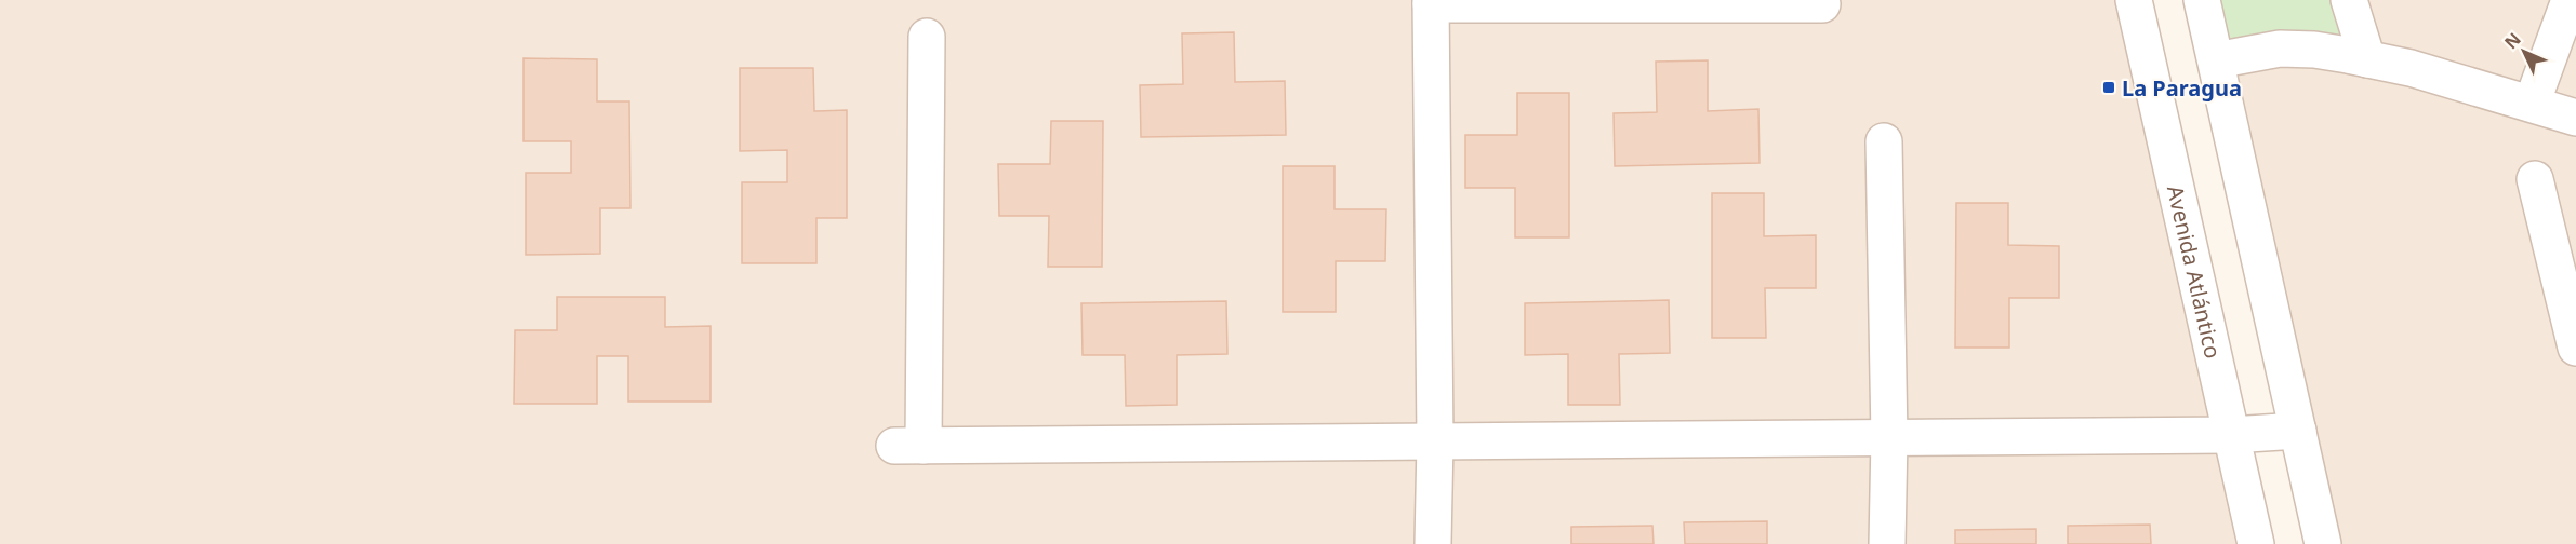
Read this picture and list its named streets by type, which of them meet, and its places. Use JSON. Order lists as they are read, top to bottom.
{
  "streets": {
    "street": ["Avenida Atlántico"]
  },
  "places": {
    "transit": ["La Paragua"]
  },
  "north": "top left"
}
